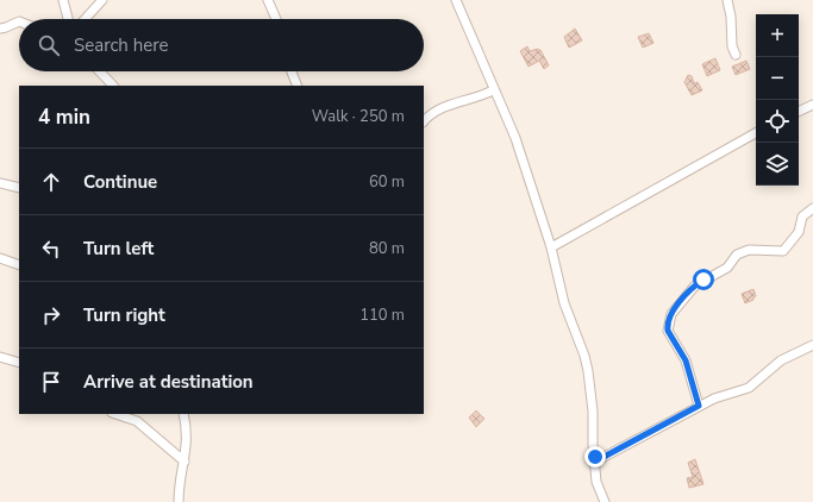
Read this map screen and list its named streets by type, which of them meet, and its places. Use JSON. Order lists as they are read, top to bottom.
{
  "page": {
    "map_buttons": ["+", "−"],
    "search": "Search here",
    "heading": ["4 min", "Walk · 250 m"],
    "list": [
      ["Continue", "60 m"],
      ["Turn left", "80 m"],
      ["Turn right", "110 m"],
      "Arrive at destination"
    ]
  }
}
